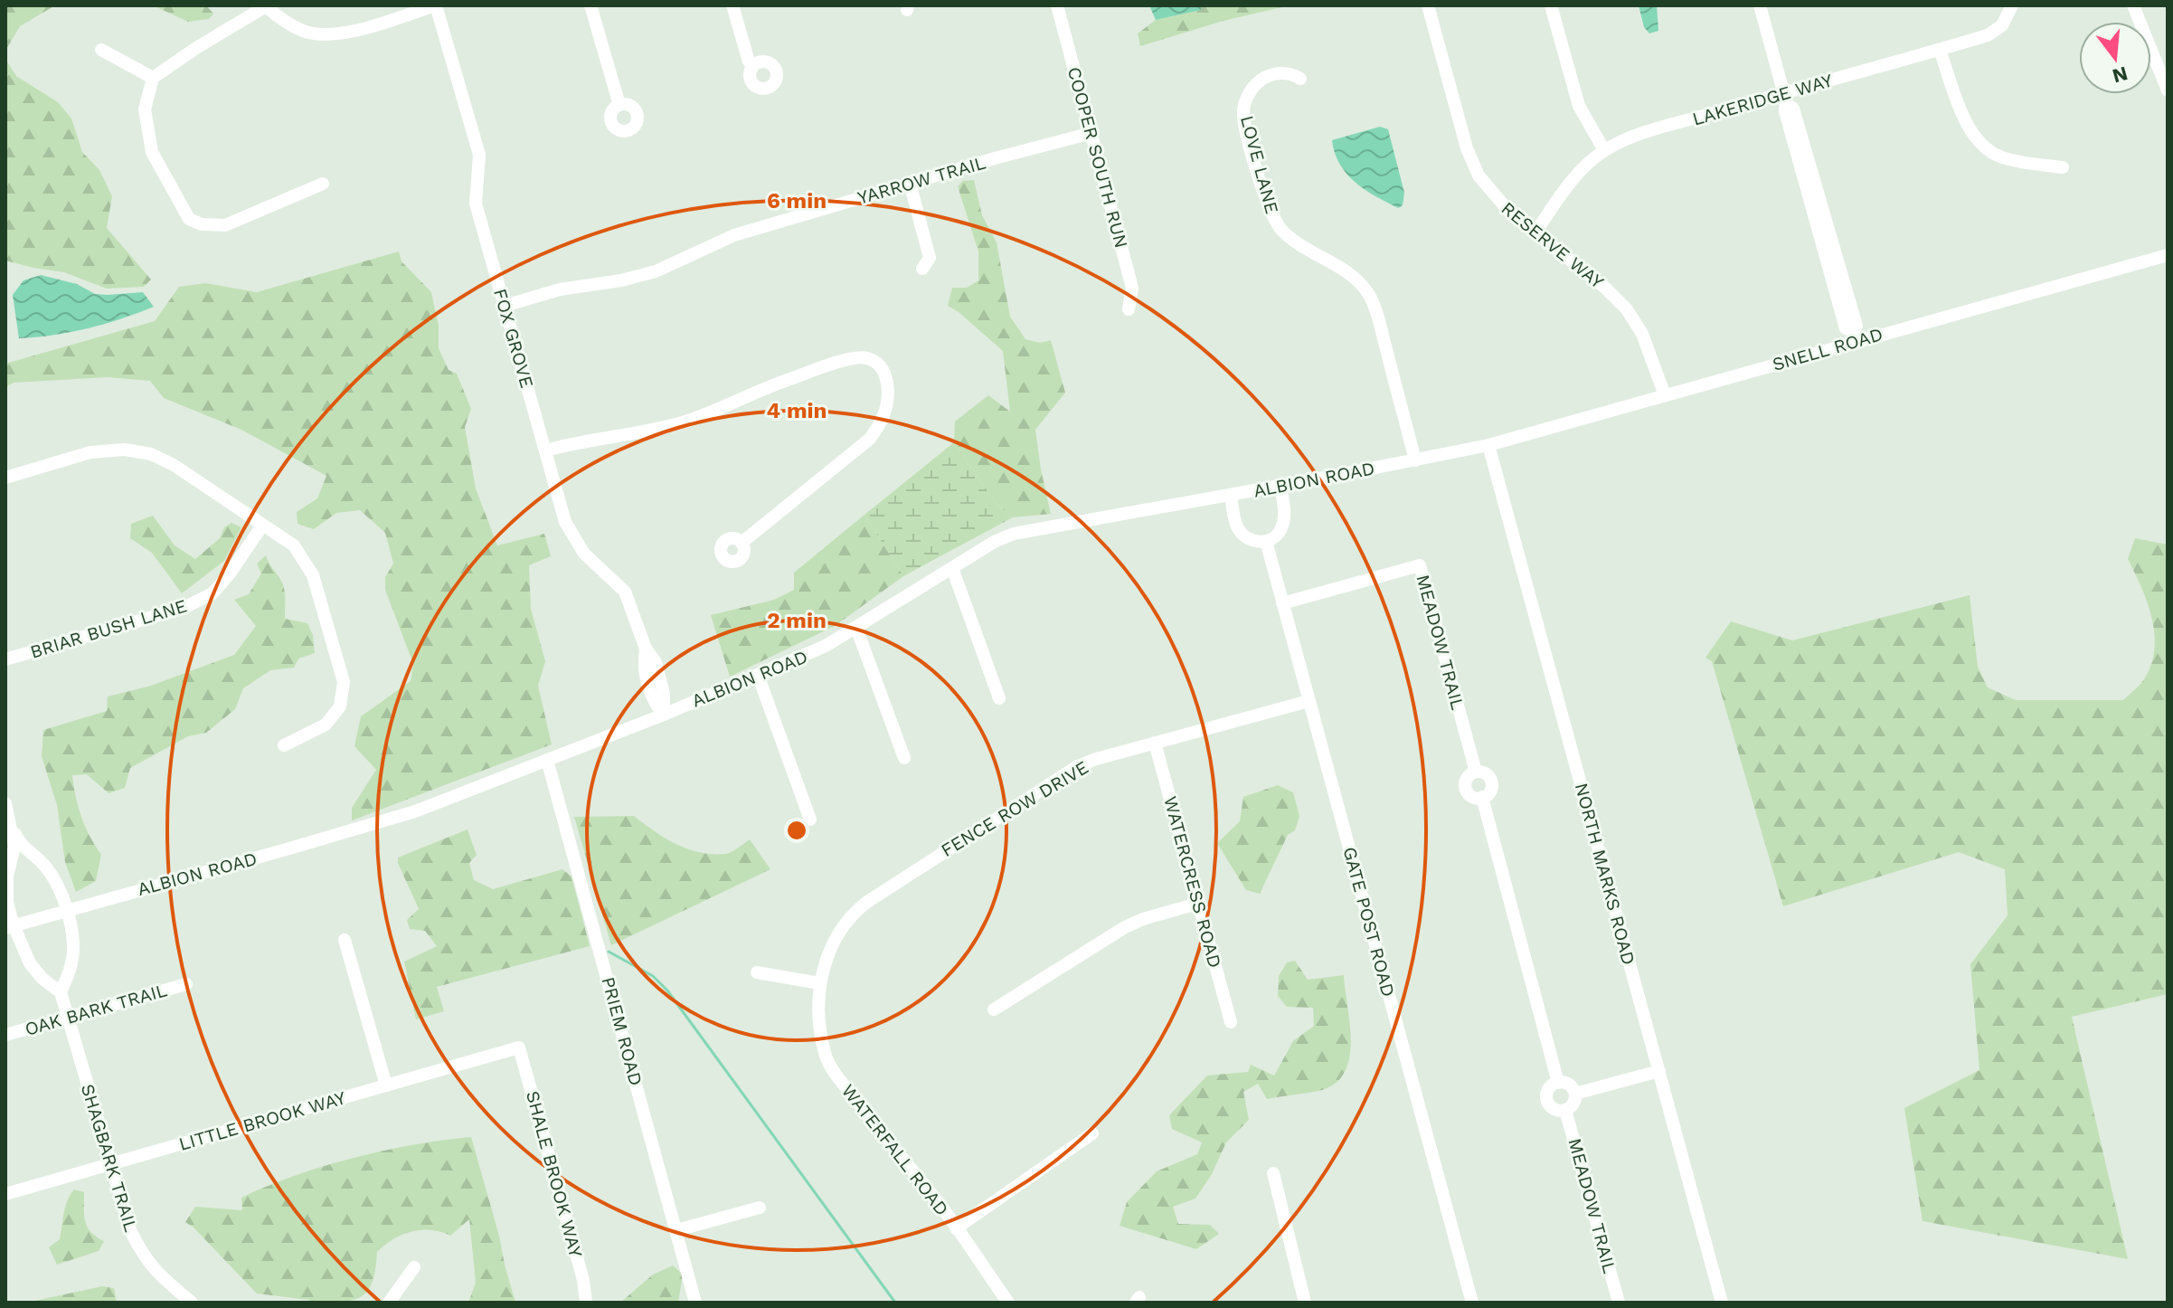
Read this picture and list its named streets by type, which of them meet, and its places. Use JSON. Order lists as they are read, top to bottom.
{
  "streets": {
    "street": [
      "LAKERIDGE WAY",
      "COOPER SOUTH RUN",
      "LOVE LANE",
      "YARROW TRAIL",
      "RESERVE WAY",
      "FOX GROVE",
      "SNELL ROAD",
      "ALBION ROAD",
      "BRIAR BUSH LANE",
      "MEADOW TRAIL",
      "FENCE ROW DRIVE",
      "NORTH MARKS ROAD",
      "WATERCRESS ROAD",
      "GATE POST ROAD",
      "OAK BARK TRAIL",
      "PRIEM ROAD",
      "LITTLE BROOK WAY",
      "WATERFALL ROAD",
      "SHAGBARK TRAIL",
      "SHALE BROOK WAY"
    ]
  },
  "crossings": [
    ["LAKERIDGE WAY", "RESERVE WAY"],
    ["COOPER SOUTH RUN", "YARROW TRAIL"],
    ["LOVE LANE", "ALBION ROAD"],
    ["YARROW TRAIL", "FOX GROVE"],
    ["RESERVE WAY", "SNELL ROAD"],
    ["FOX GROVE", "ALBION ROAD"],
    ["SNELL ROAD", "ALBION ROAD"],
    ["SNELL ROAD", "NORTH MARKS ROAD"],
    ["ALBION ROAD", "NORTH MARKS ROAD"],
    ["ALBION ROAD", "GATE POST ROAD"],
    ["ALBION ROAD", "PRIEM ROAD"],
    ["MEADOW TRAIL", "GATE POST ROAD"],
    ["FENCE ROW DRIVE", "WATERCRESS ROAD"],
    ["FENCE ROW DRIVE", "GATE POST ROAD"],
    ["FENCE ROW DRIVE", "WATERFALL ROAD"],
    ["OAK BARK TRAIL", "SHAGBARK TRAIL"],
    ["LITTLE BROOK WAY", "SHAGBARK TRAIL"],
    ["LITTLE BROOK WAY", "SHALE BROOK WAY"]
  ],
  "north": "bottom",
  "rings": ["6 min", "4 min", "2 min"]
}
